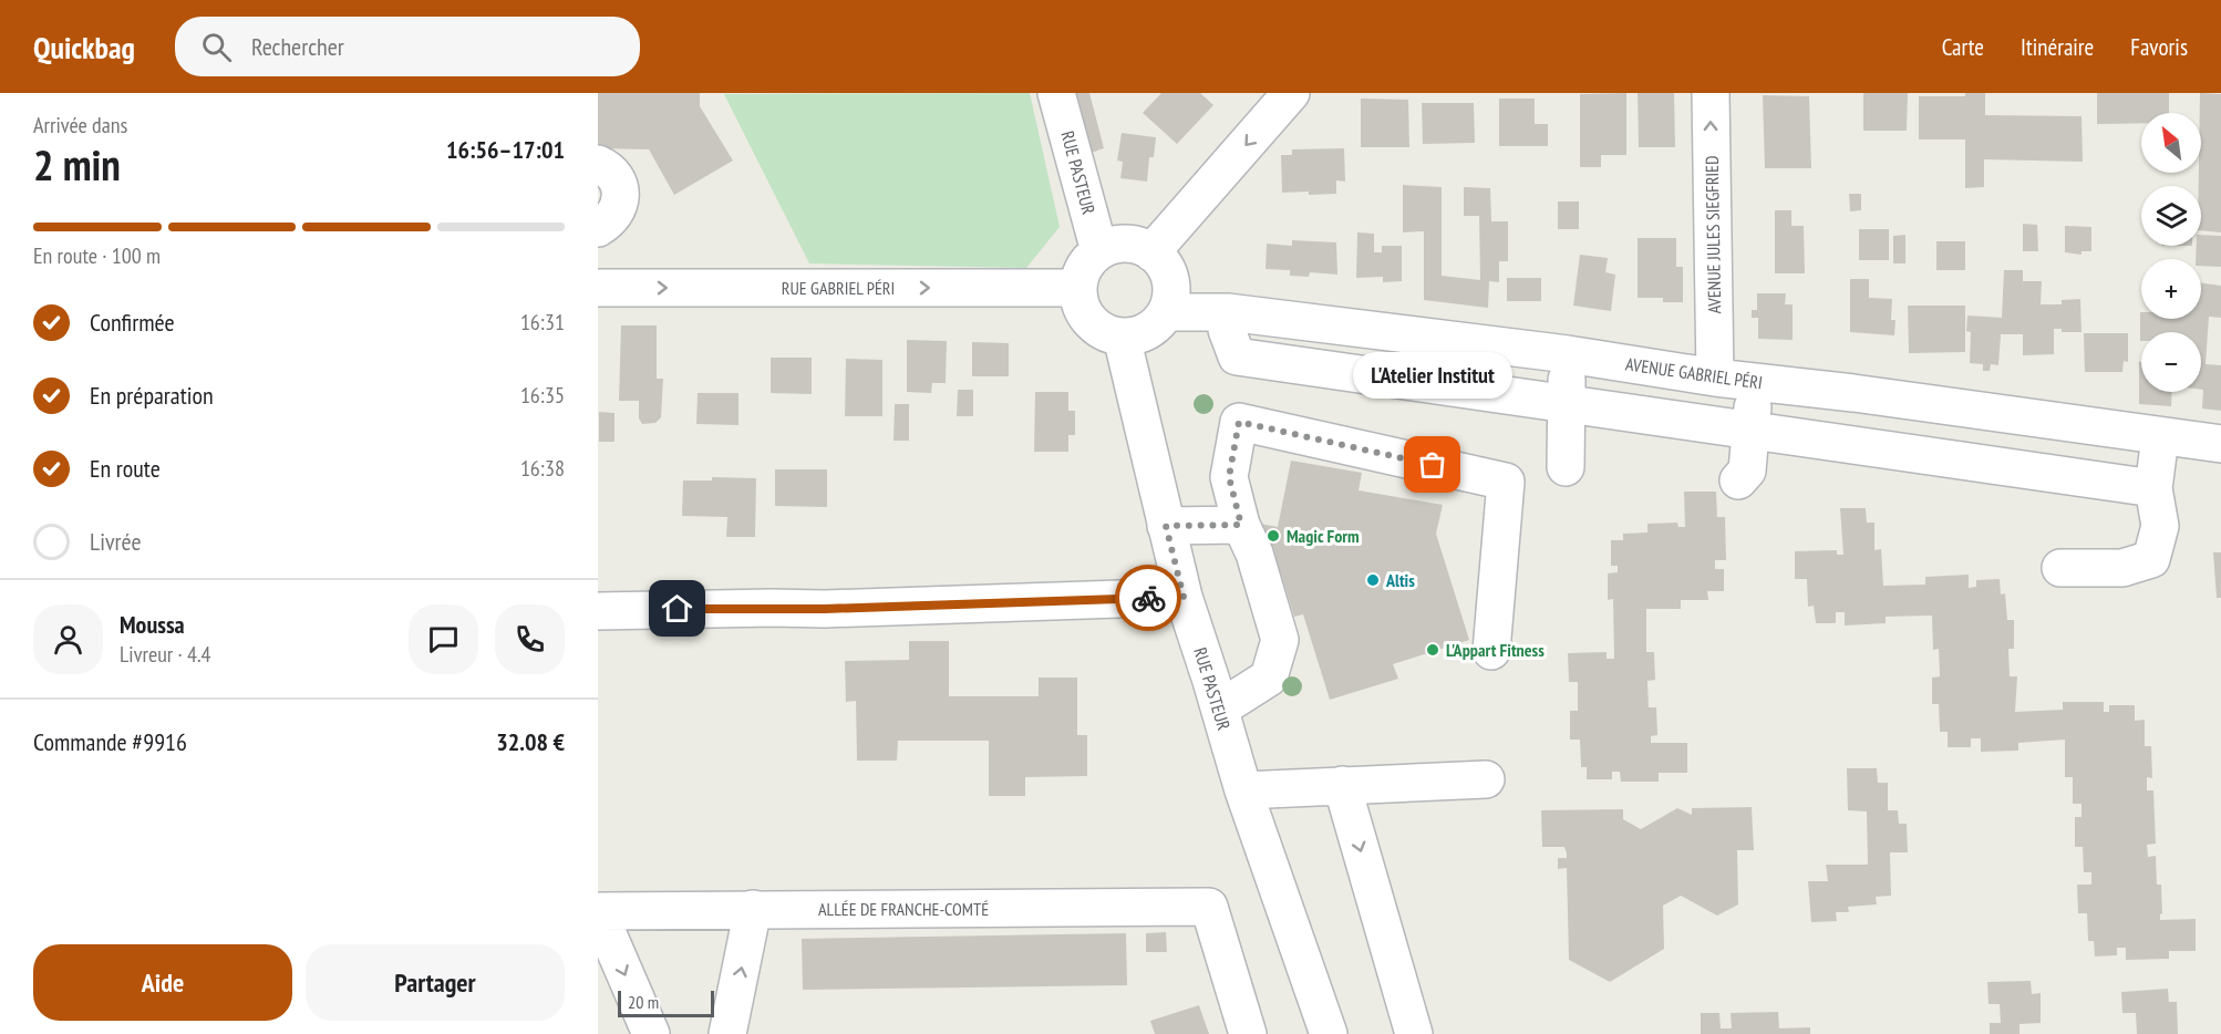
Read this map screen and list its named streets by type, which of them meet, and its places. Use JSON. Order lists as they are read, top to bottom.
{
  "streets": {
    "street": [
      "RUE PASTEUR",
      "AVENUE JULES SIEGFRIED",
      "RUE GABRIEL PÉRI",
      "AVENUE GABRIEL PÉRI",
      "ALLÉE DE FRANCHE-COMTÉ"
    ]
  },
  "crossings": [
    ["RUE PASTEUR", "RUE GABRIEL PÉRI"],
    ["RUE PASTEUR", "AVENUE GABRIEL PÉRI"],
    ["AVENUE JULES SIEGFRIED", "AVENUE GABRIEL PÉRI"],
    ["RUE GABRIEL PÉRI", "AVENUE GABRIEL PÉRI"]
  ],
  "one_way": ["AVENUE JULES SIEGFRIED"],
  "places": [
    "L'Atelier Institut",
    "Magic Form",
    "Altis",
    "L'Appart Fitness"
  ],
  "scale_bar": "20 m",
  "north": "top left",
  "page": {
    "header": "Quickbag",
    "search": "Rechercher",
    "nav": ["Carte", "Itinéraire", "Favoris"],
    "heading": ["2 min", "Arrivée dans", "16:56–17:01"],
    "panel": [
      "Moussa",
      "Livreur · 4.4",
      "Commande #9916",
      "32.08 €"
    ],
    "map_buttons": ["+", "−"],
    "bar": "En route · 100 m",
    "list": [
      ["Confirmée", "16:31"],
      ["En préparation", "16:35"],
      ["En route", "16:38"],
      "Livrée"
    ],
    "bubble": "L'Atelier Institut",
    "buttons": ["Aide", "Partager"],
    "scale": "20 m"
  }
}
